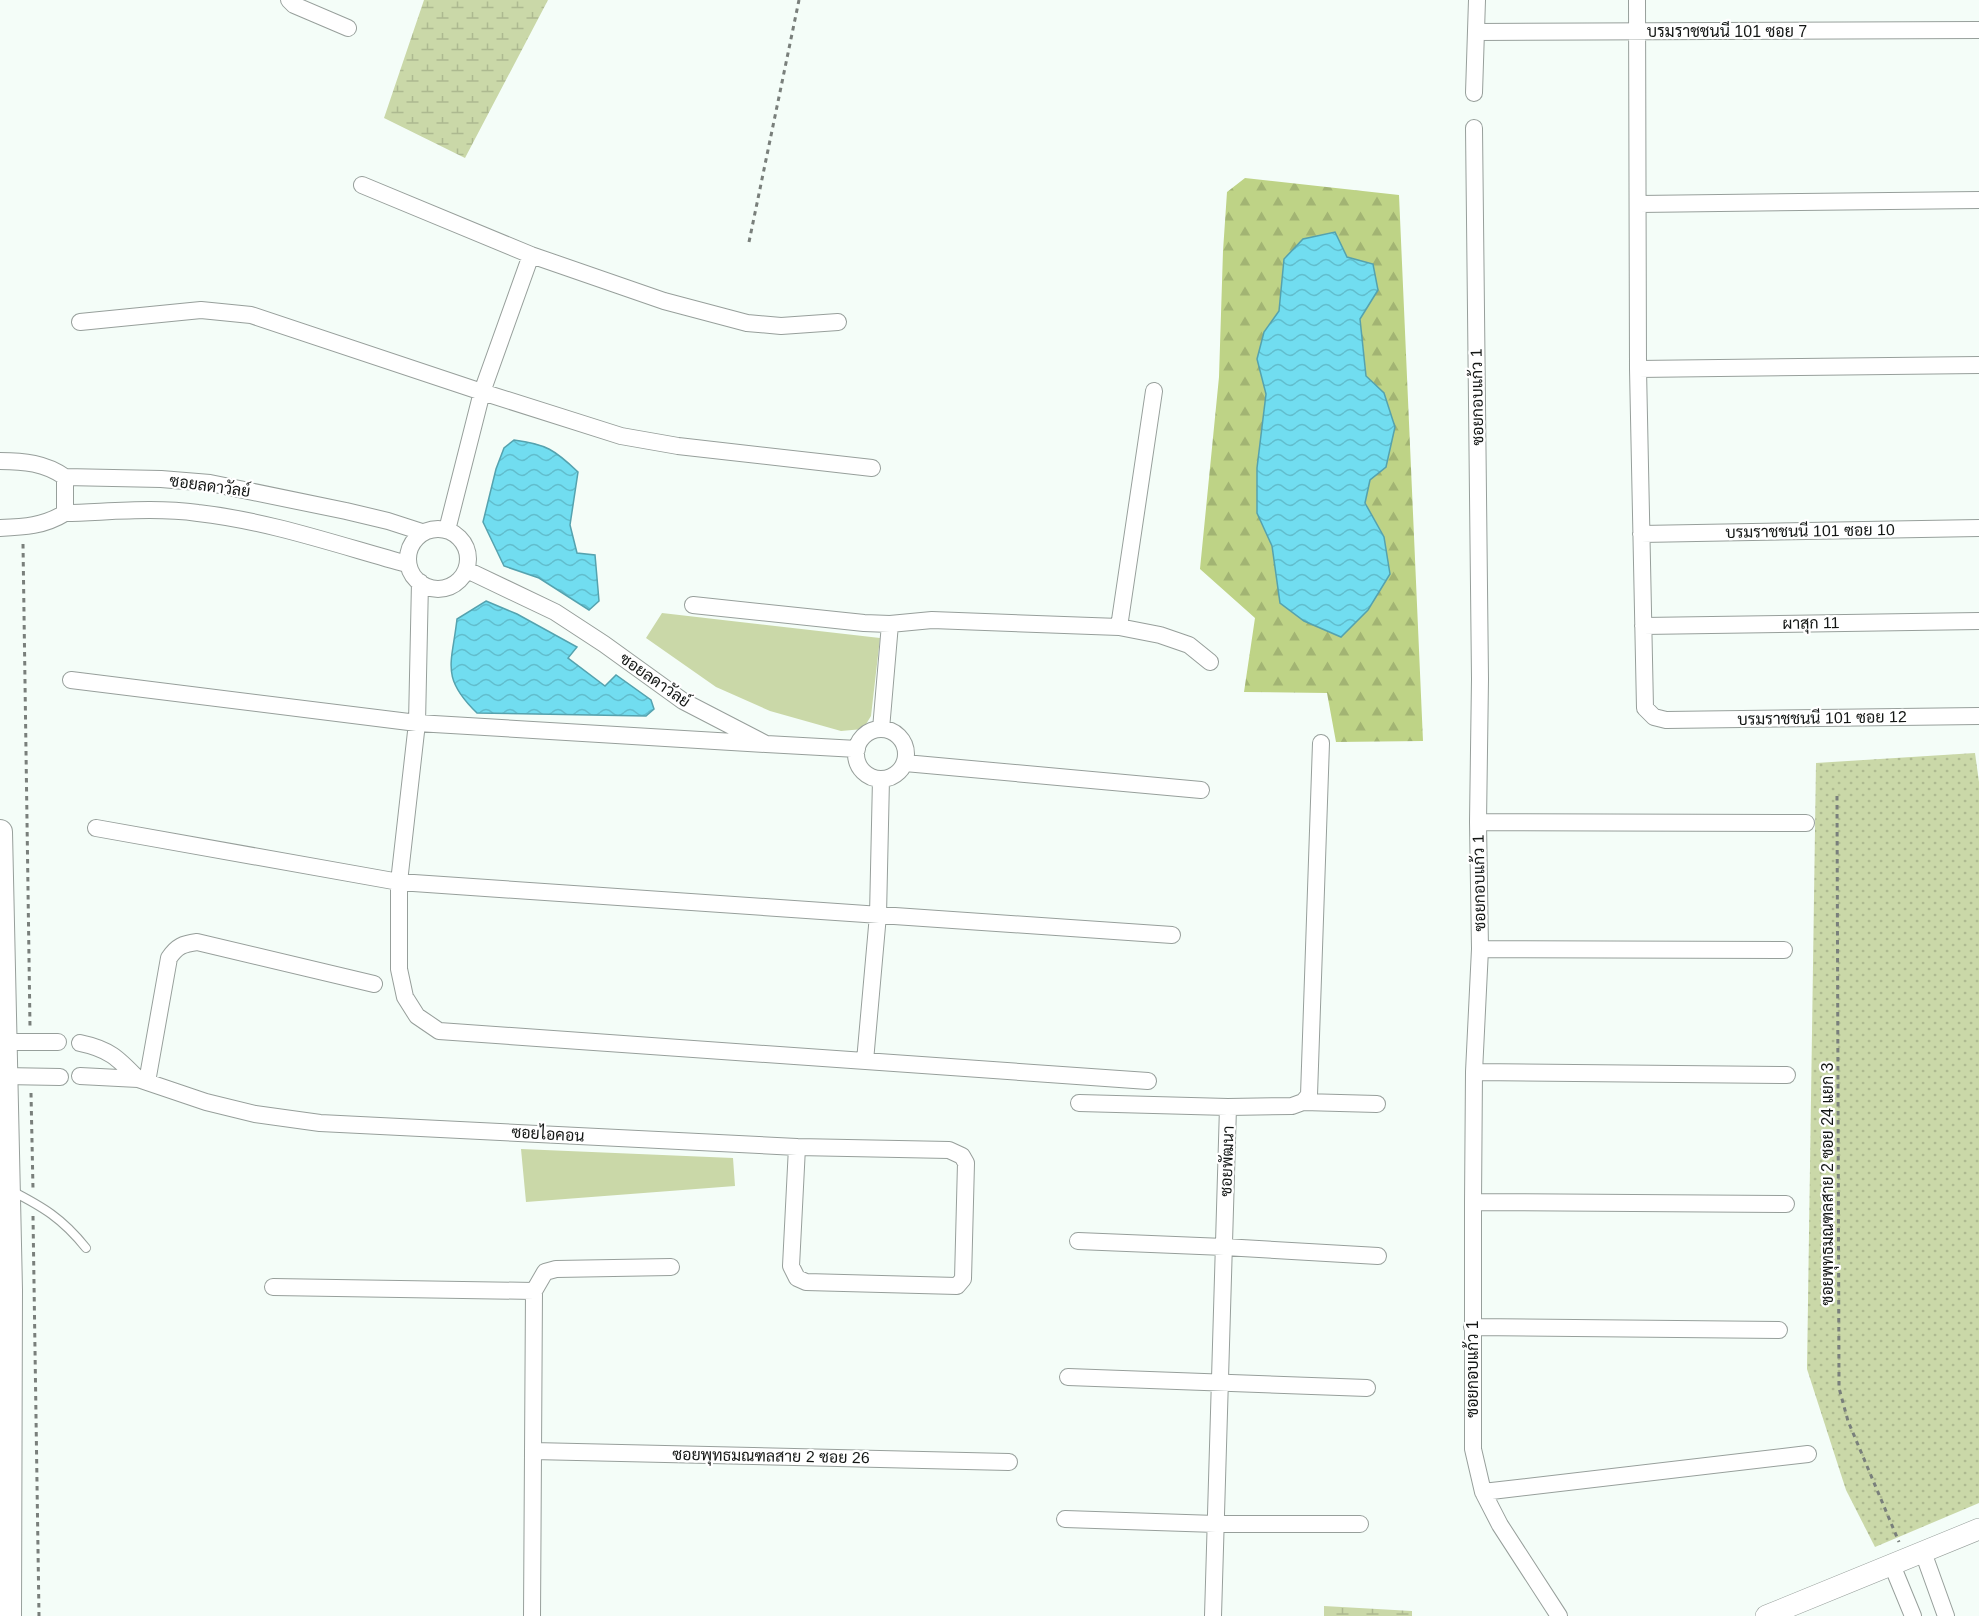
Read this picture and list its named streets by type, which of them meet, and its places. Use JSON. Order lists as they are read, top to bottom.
{
  "streets": {
    "street": [
      "บรมราชชนนี 101 ซอย 7",
      "ซอยกอบแก้ว 1",
      "ซอยลดาวัลย์",
      "บรมราชชนนี 101 ซอย 10",
      "ผาสุก 11",
      "บรมราชชนนี 101 ซอย 12",
      "ซอยไอคอน",
      "ซอยพัฒนา",
      "ซอยพุทธมณฑลสาย 2 ซอย 26"
    ],
    "path": ["ซอยพุทธมณฑลสาย 2 ซอย 24 แยก 3"]
  },
  "crossings": [
    ["ผาสุก 11", "บรมราชชนนี 101 ซอย 12"]
  ]
}
